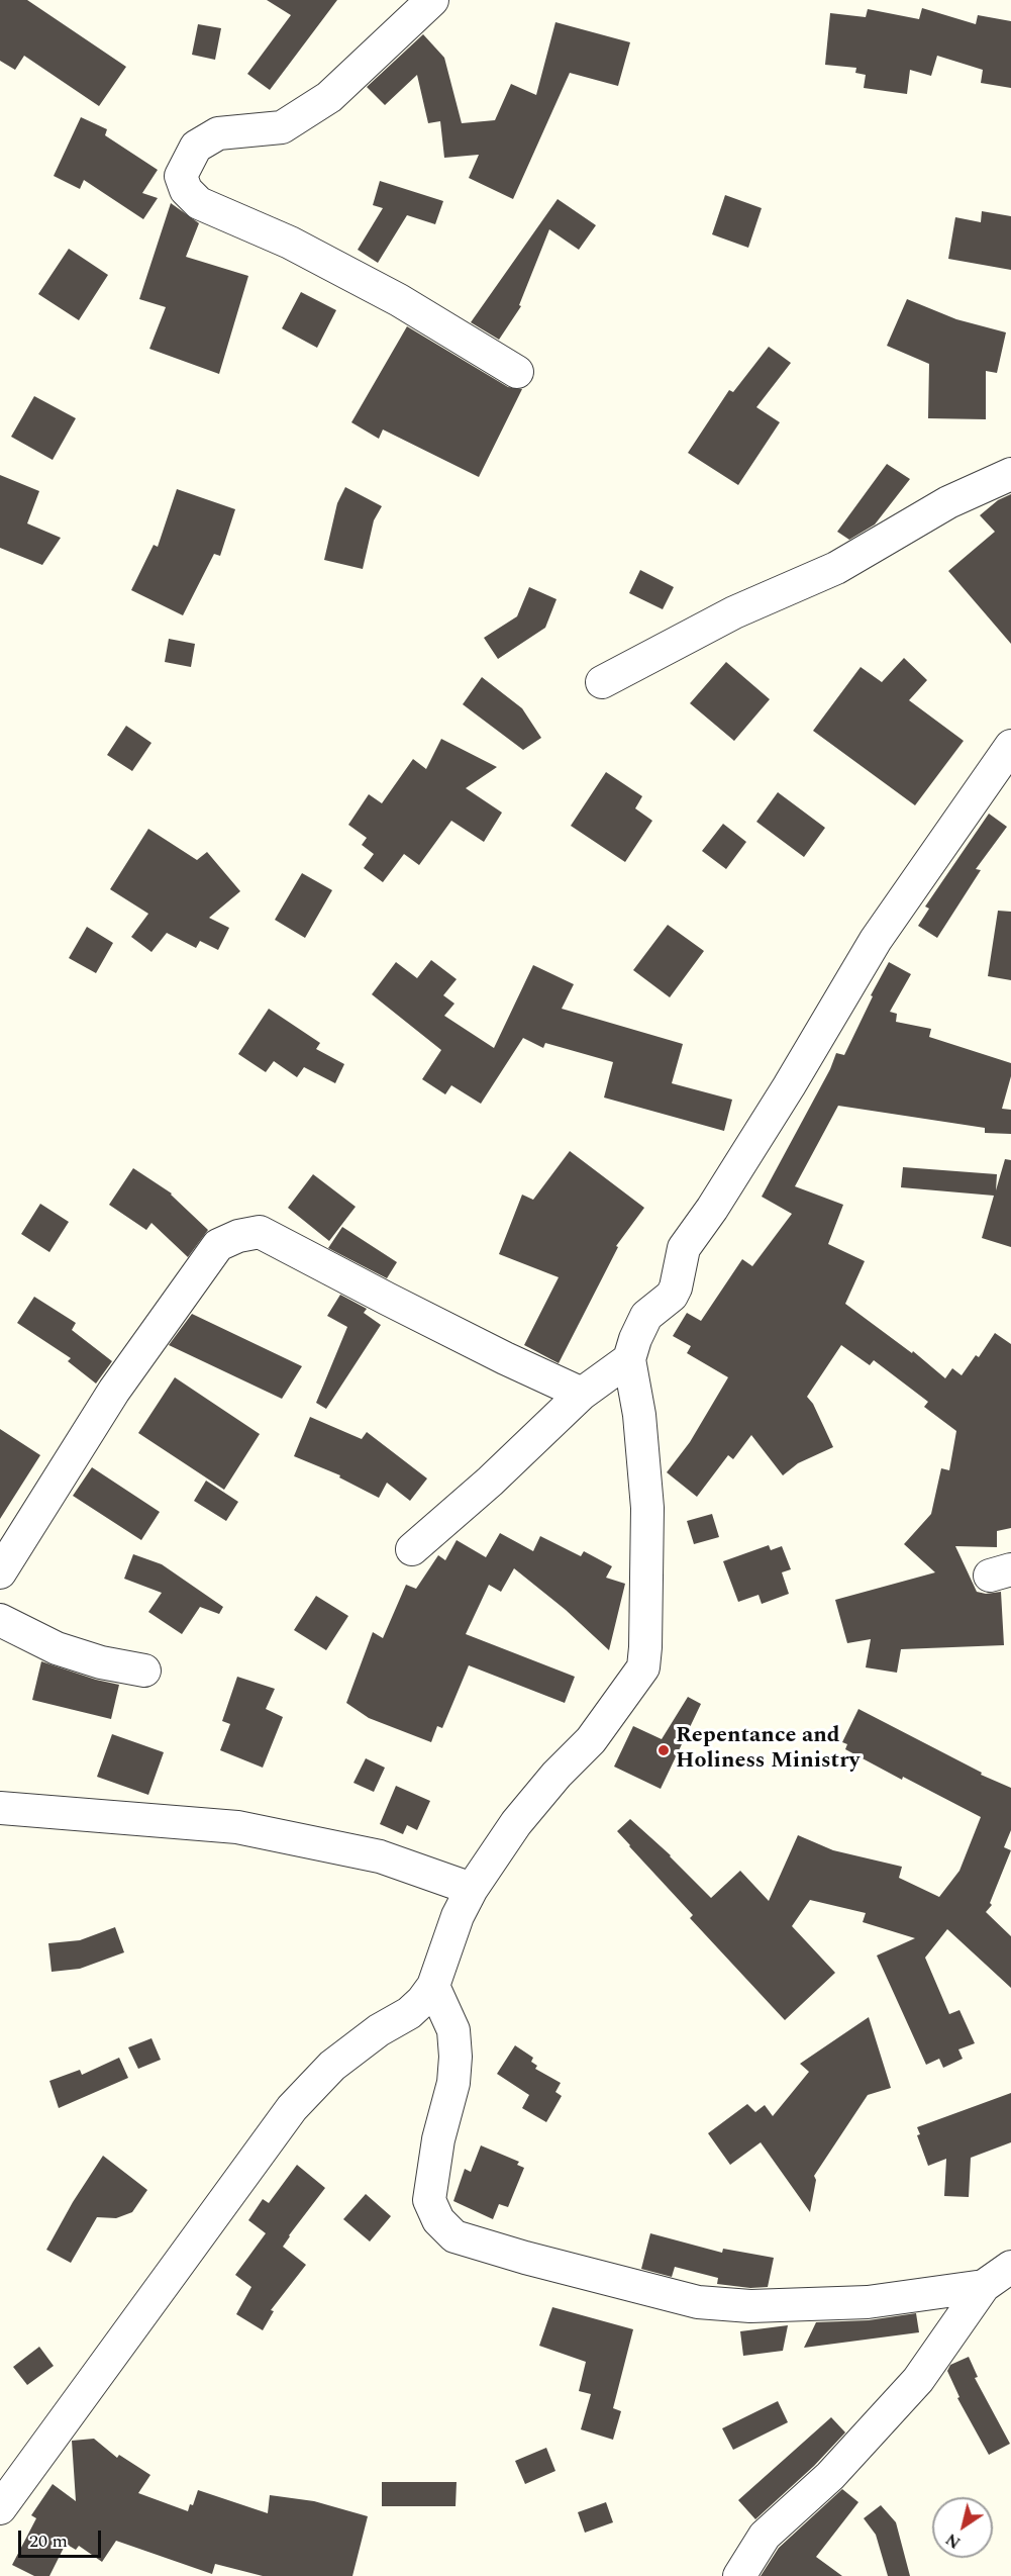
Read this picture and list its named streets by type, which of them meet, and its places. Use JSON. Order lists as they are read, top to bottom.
{
  "places": ["Repentance and Holiness Ministry"],
  "scale_bar": "20 m",
  "north": "bottom left"
}
